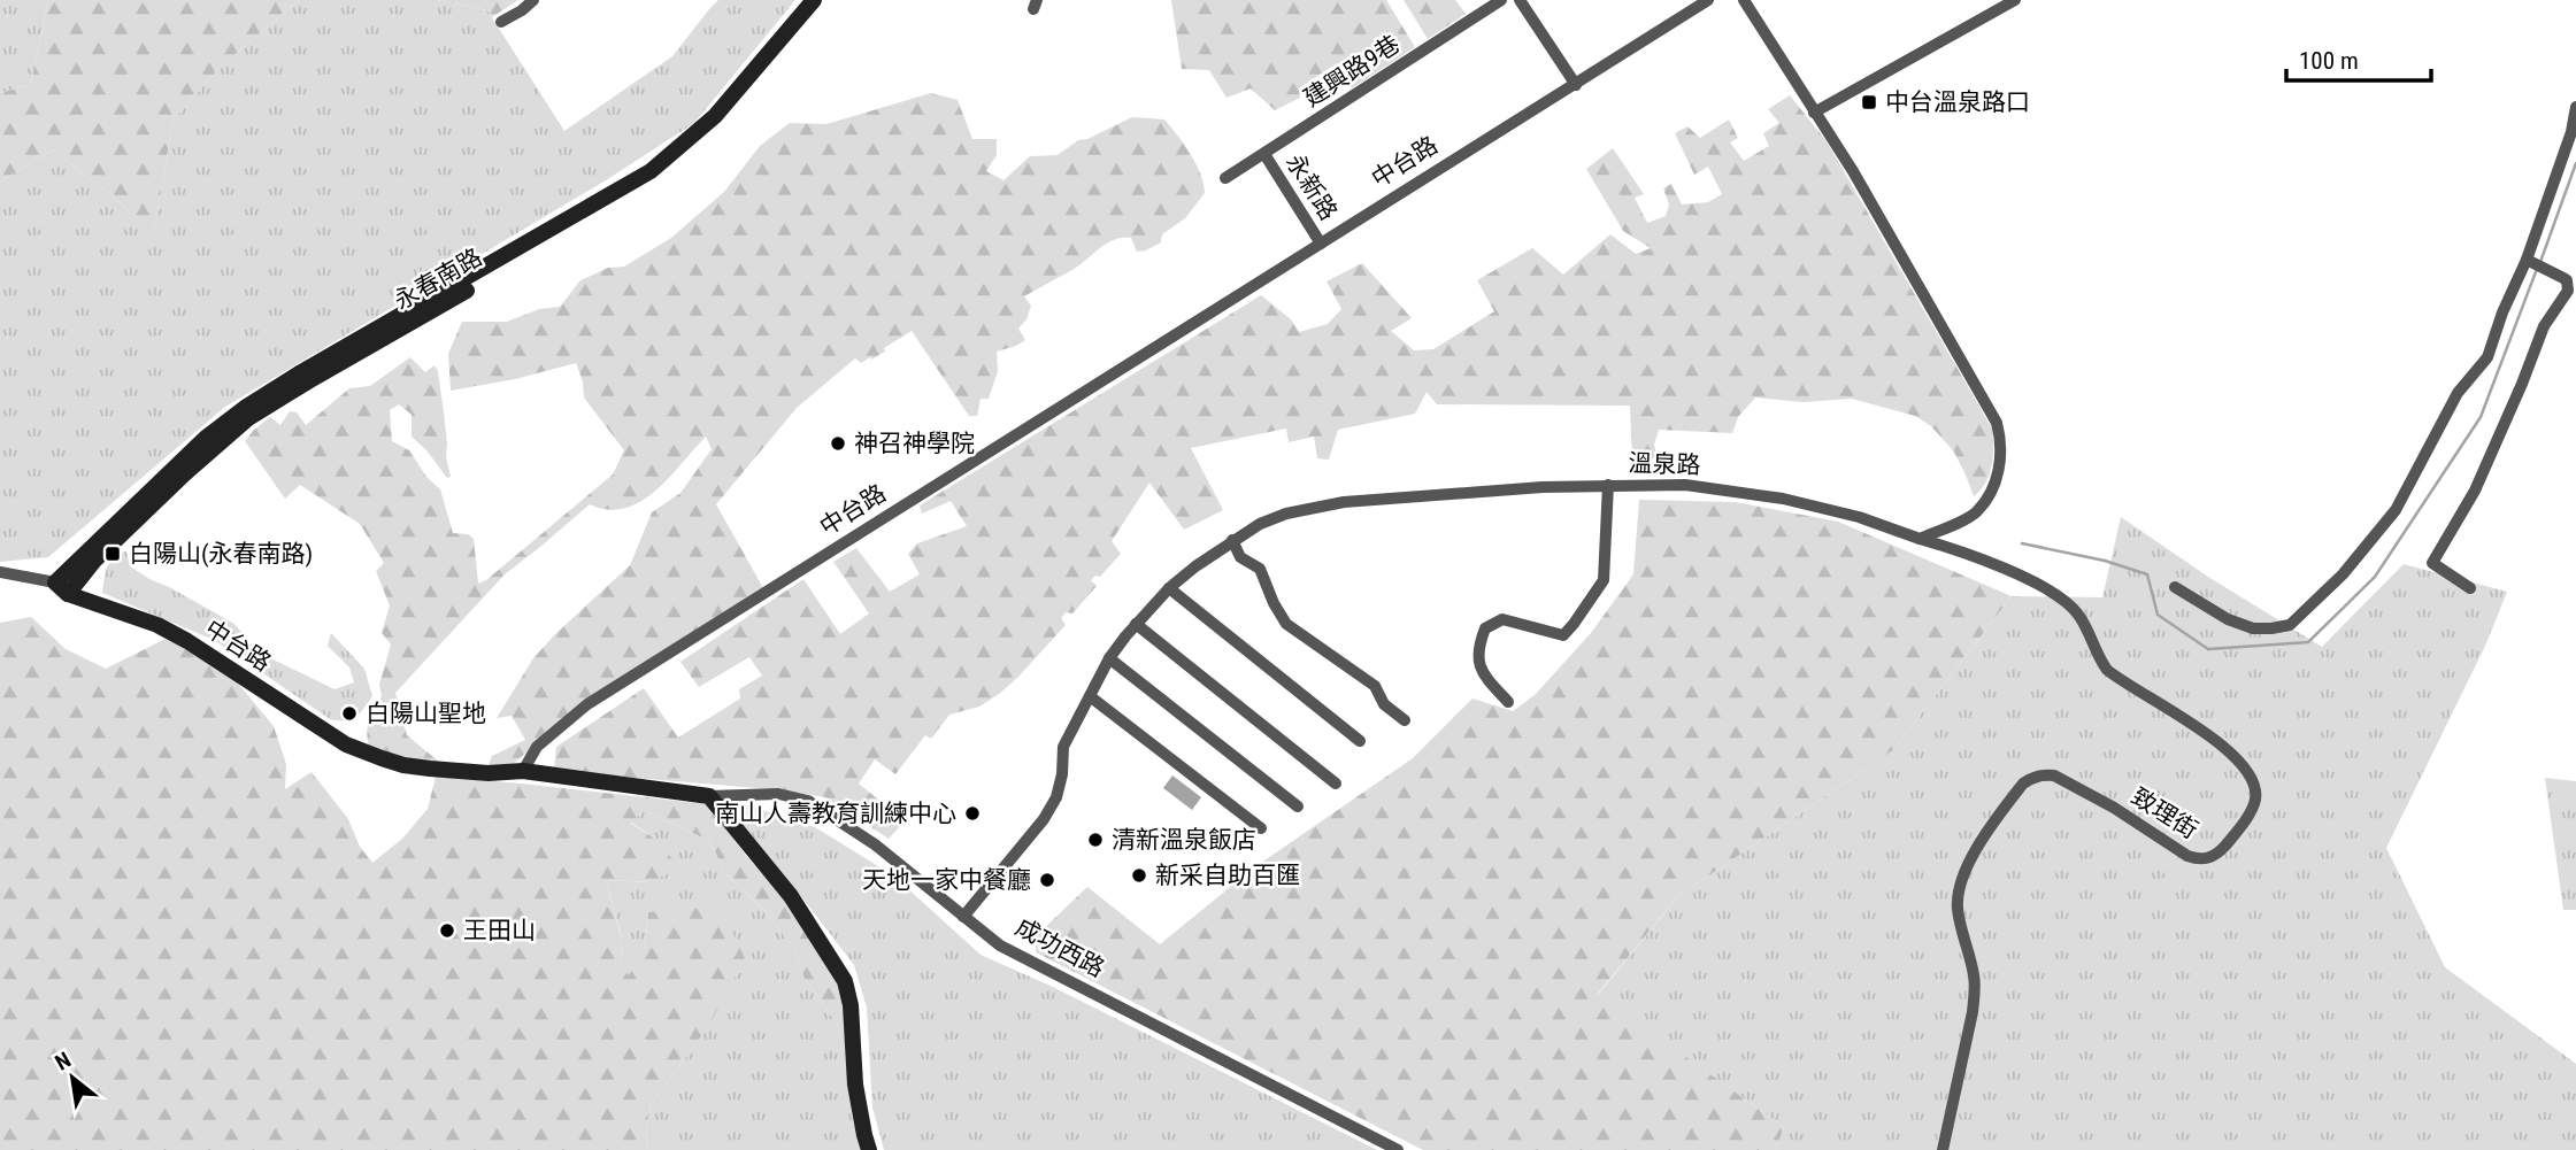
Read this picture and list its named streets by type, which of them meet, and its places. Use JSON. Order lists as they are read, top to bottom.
{
  "streets": {
    "street": [
      "建興路9巷",
      "中台路",
      "永新路",
      "永春南路",
      "溫泉路",
      "致理街",
      "成功西路"
    ]
  },
  "crossings": [
    ["建興路9巷", "永新路"],
    ["中台路", "永新路"],
    ["中台路", "永春南路"],
    ["中台路", "成功西路"],
    ["溫泉路", "致理街"],
    ["溫泉路", "成功西路"]
  ],
  "places": {
    "transit": ["中台溫泉路口", "白陽山(永春南路)"],
    "other": [
      "神召神學院",
      "白陽山聖地",
      "南山人壽教育訓練中心",
      "清新溫泉飯店",
      "新采自助百匯",
      "天地一家中餐廳",
      "王田山"
    ]
  },
  "scale_bar": "100 m",
  "north": "top left"
}
